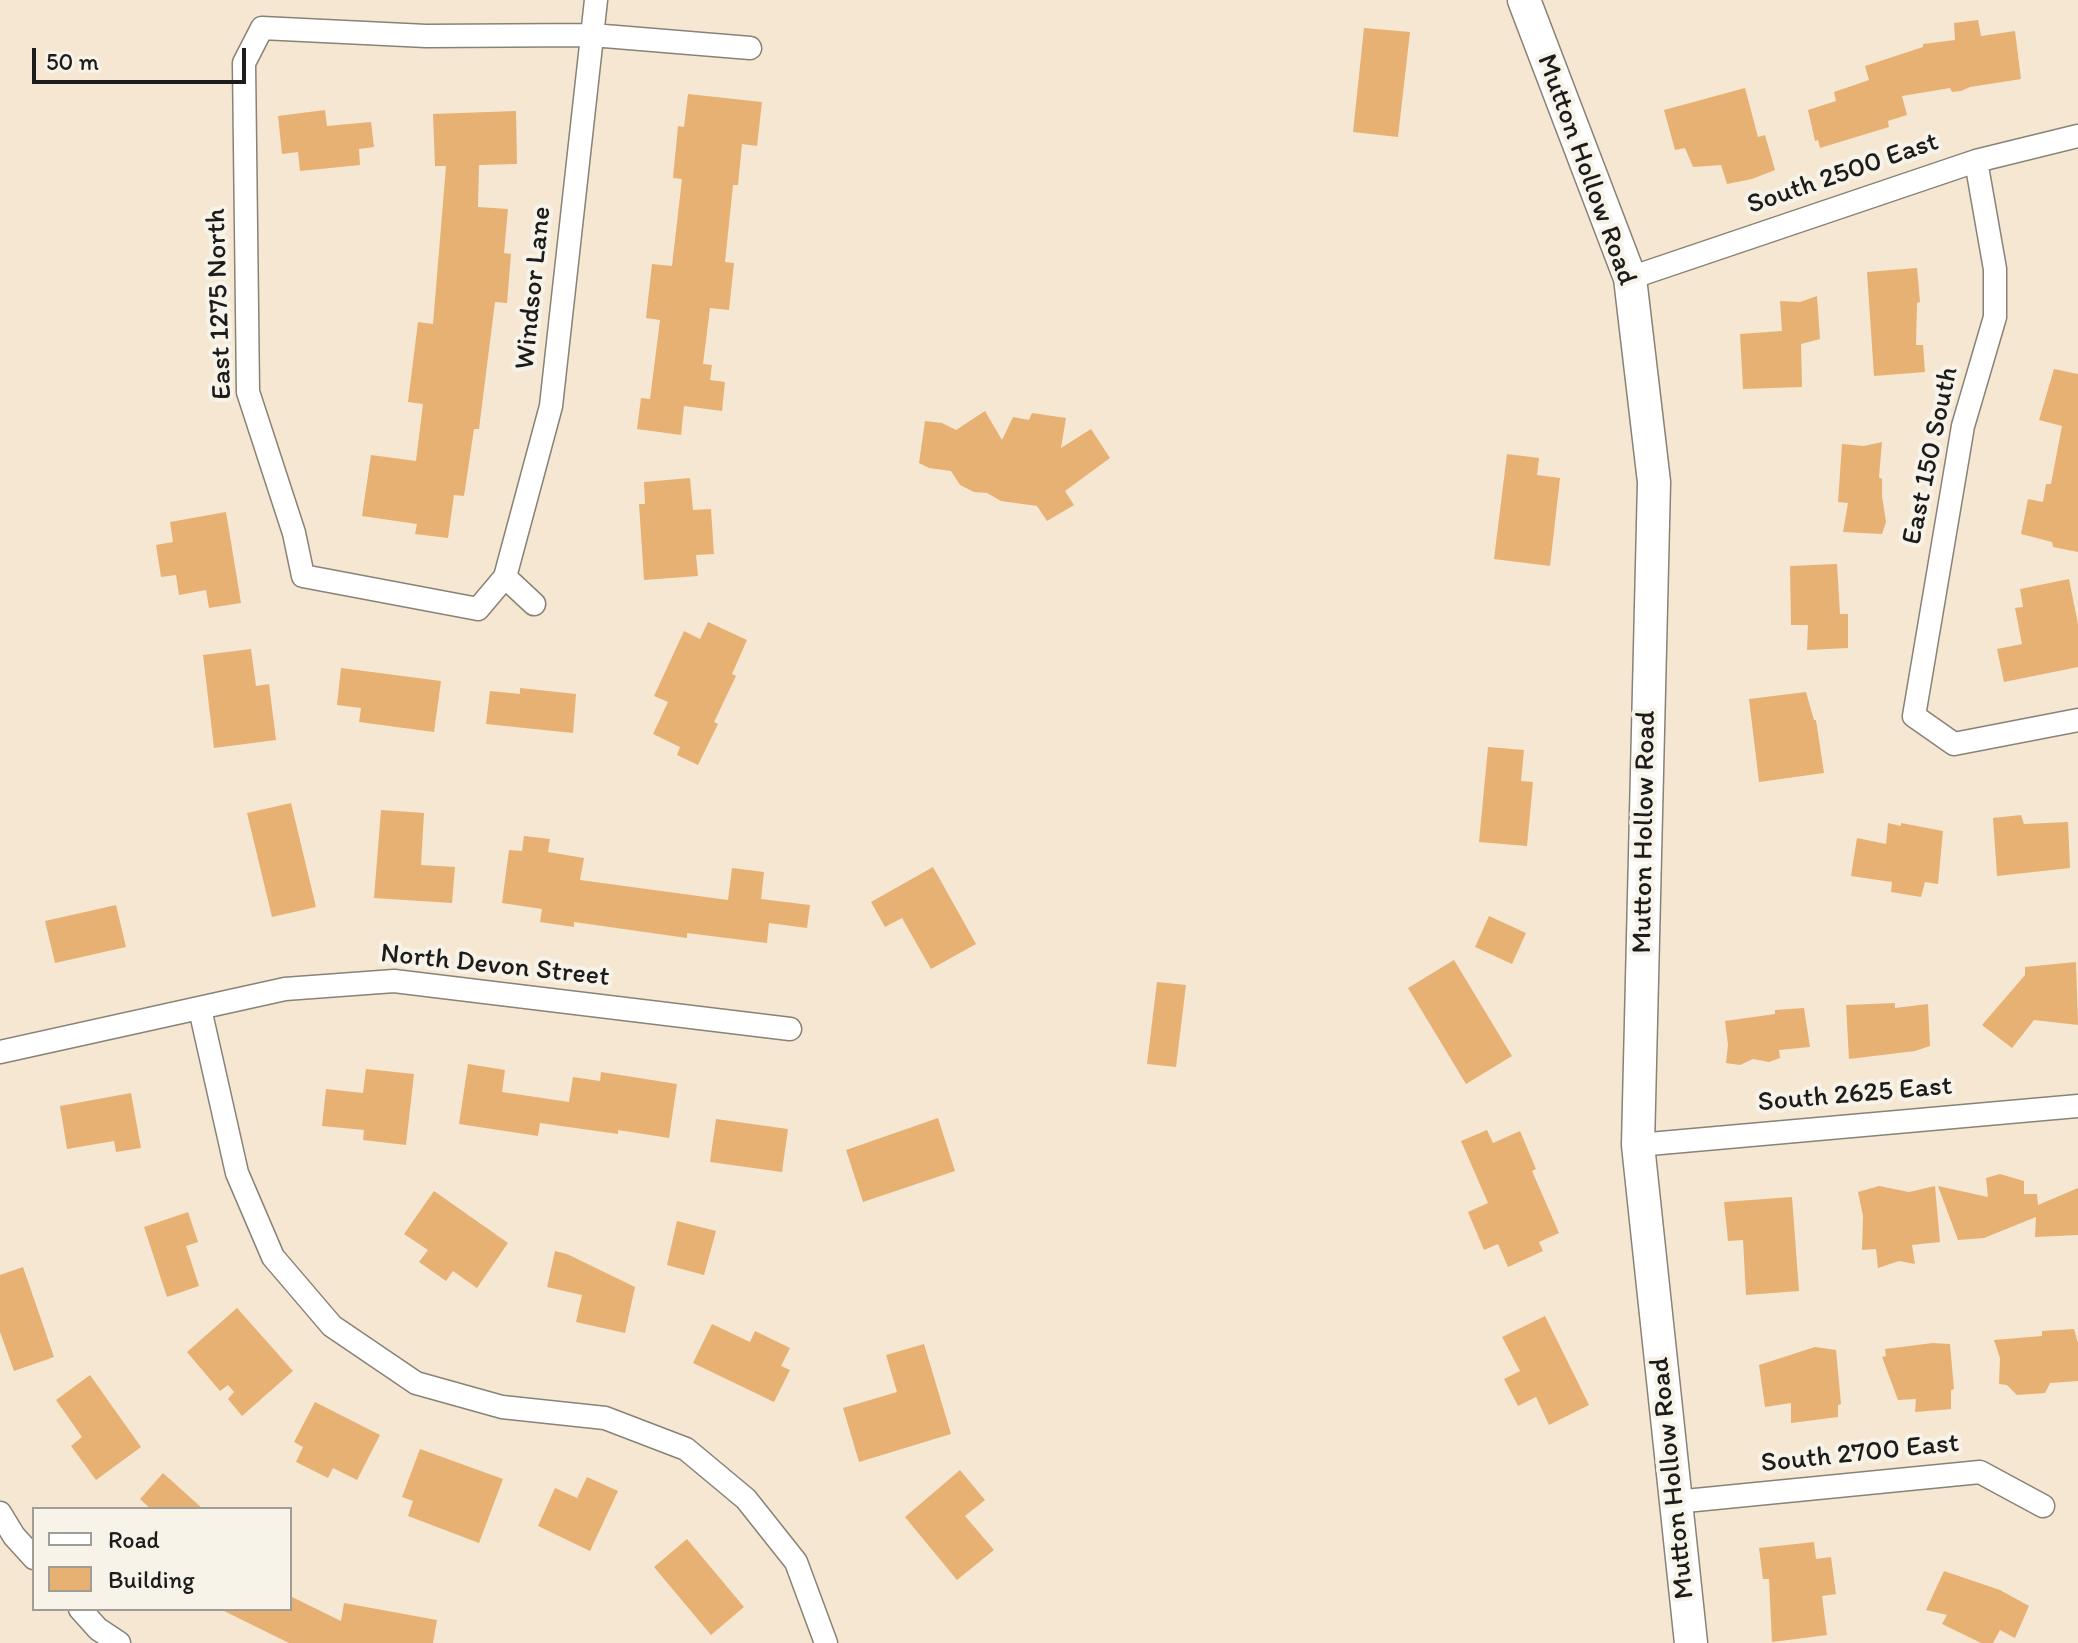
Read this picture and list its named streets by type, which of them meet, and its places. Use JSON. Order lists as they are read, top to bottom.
{
  "streets": {
    "street": [
      "Mutton Hollow Road",
      "South 2500 East",
      "Windsor Lane",
      "East 1275 North",
      "East 150 South",
      "North Devon Street",
      "South 2625 East",
      "South 2700 East"
    ]
  },
  "crossings": [
    ["Mutton Hollow Road", "South 2500 East"],
    ["Mutton Hollow Road", "South 2625 East"],
    ["Mutton Hollow Road", "South 2700 East"],
    ["South 2500 East", "East 150 South"],
    ["Windsor Lane", "East 1275 North"]
  ],
  "legend": ["Road", "Building"],
  "scale_bar": "50 m"
}
